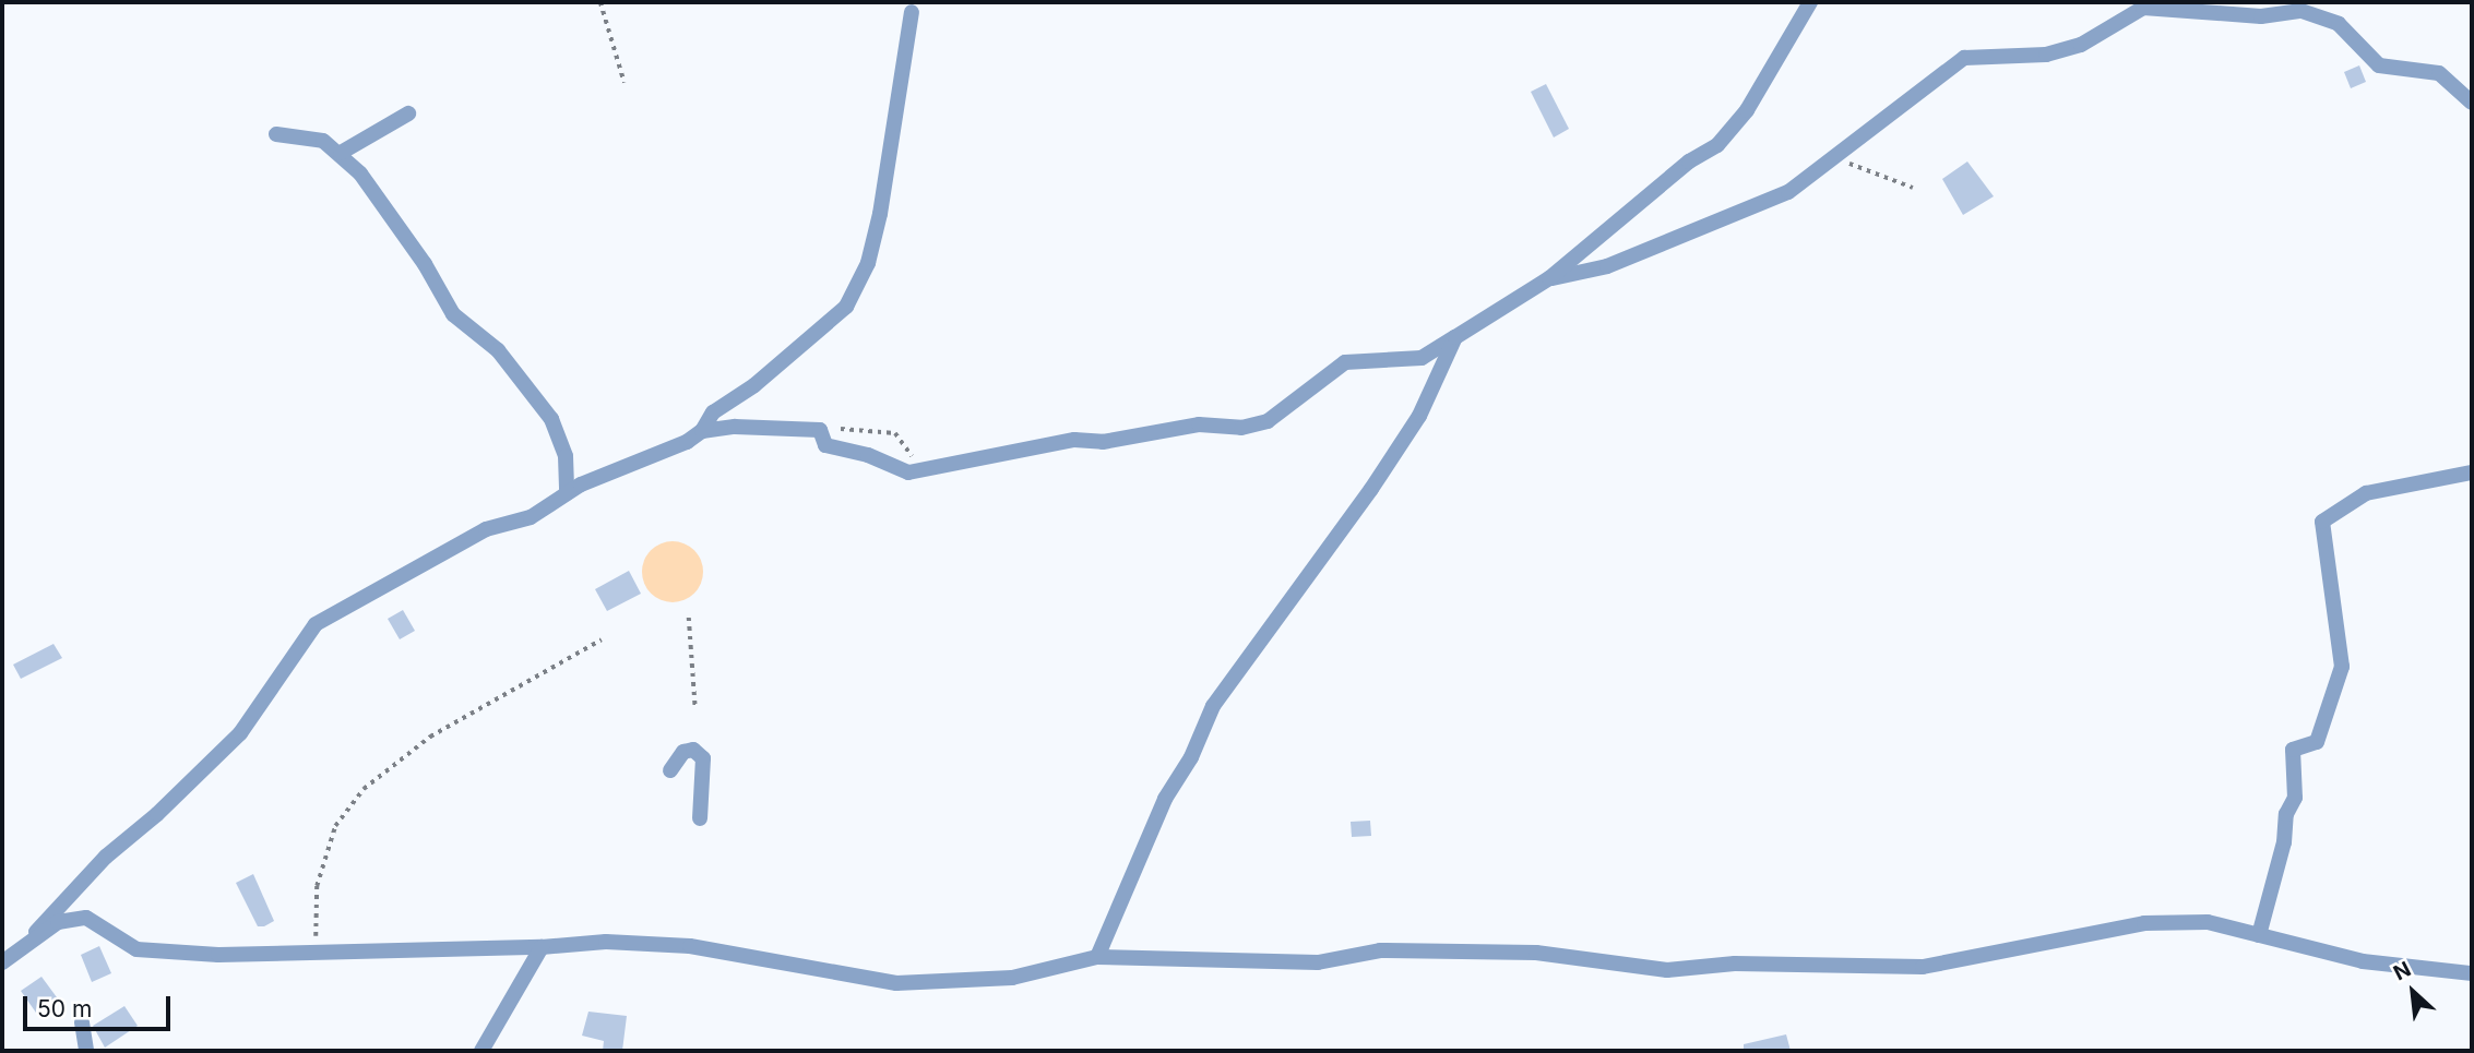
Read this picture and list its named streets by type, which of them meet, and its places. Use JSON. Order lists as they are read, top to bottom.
{
  "scale_bar": "50 m",
  "north": "top left"
}
